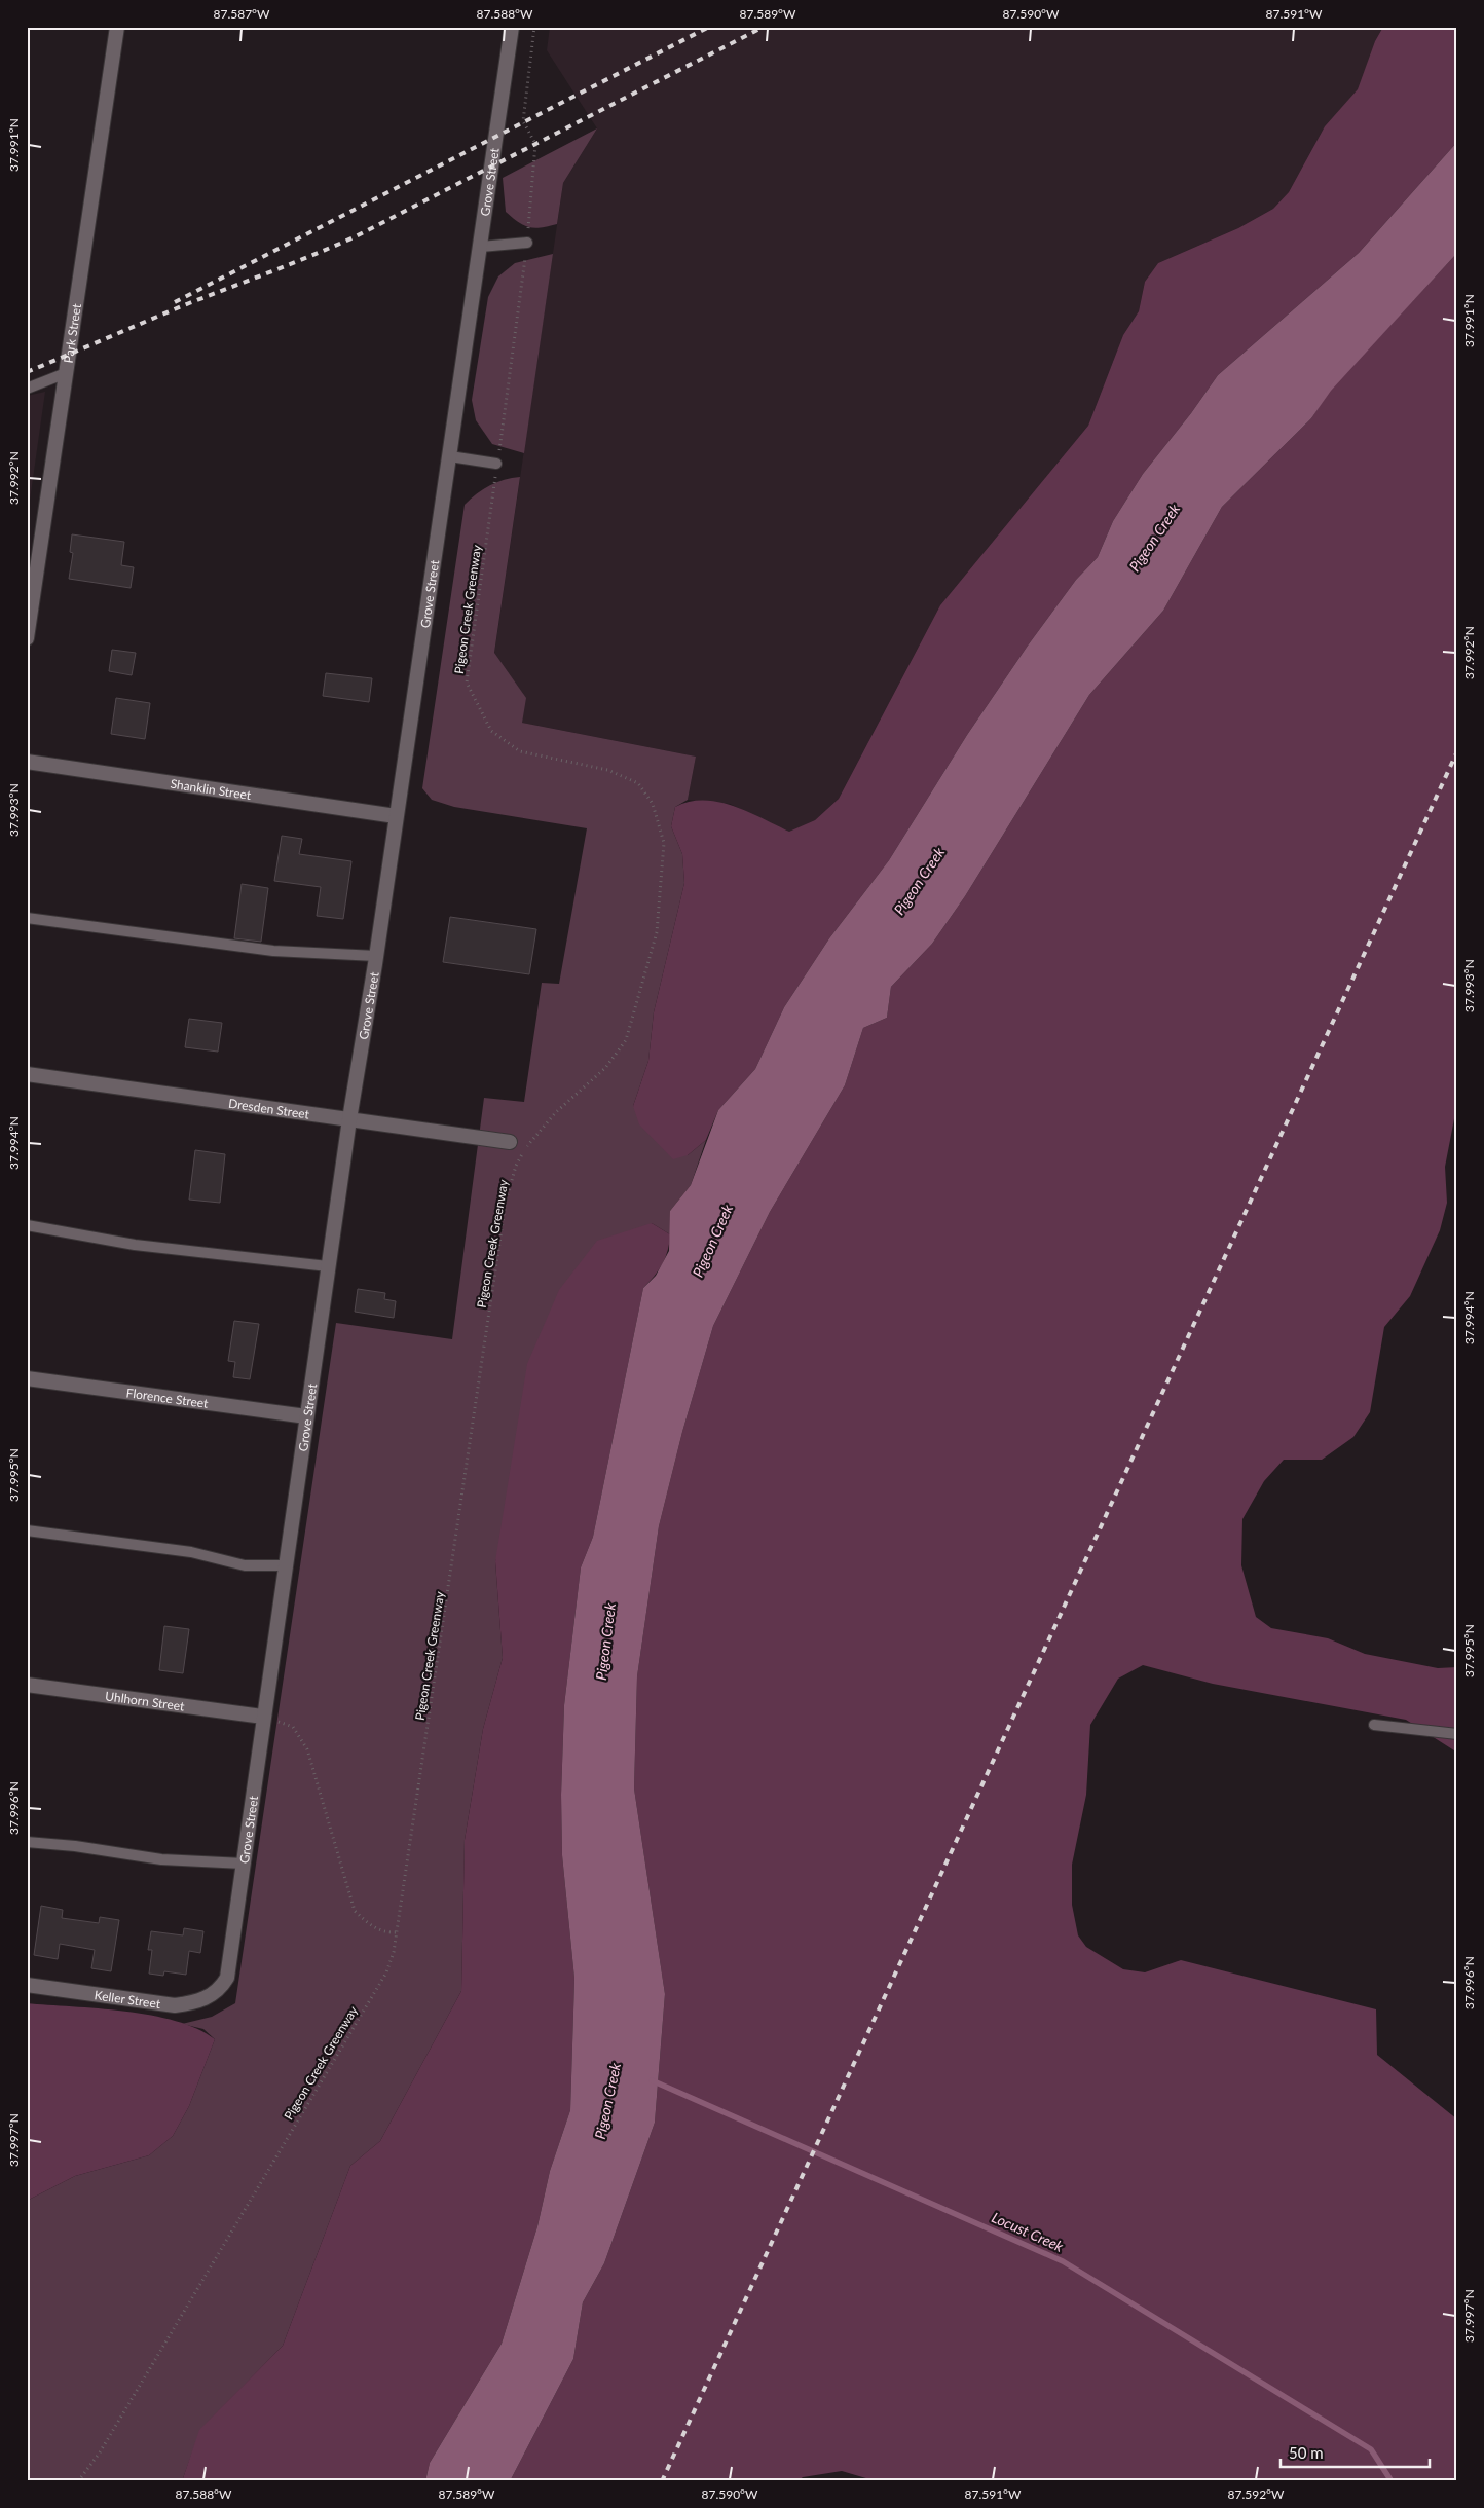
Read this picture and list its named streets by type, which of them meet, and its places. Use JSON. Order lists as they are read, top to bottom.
{
  "streets": {
    "street": [
      "Grove Street",
      "Park Street",
      "Shanklin Street",
      "Dresden Street",
      "Florence Street",
      "Uhlhorn Street",
      "Keller Street"
    ],
    "path": ["Pigeon Creek Greenway"]
  },
  "crossings": [
    ["Grove Street", "Shanklin Street"],
    ["Grove Street", "Dresden Street"],
    ["Grove Street", "Florence Street"],
    ["Grove Street", "Uhlhorn Street"],
    ["Grove Street", "Keller Street"]
  ],
  "water": ["Pigeon Creek", "Locust Creek"],
  "scale_bar": "50 m",
  "coordinates": [
    "87.587°W",
    "87.588°W",
    "87.589°W",
    "87.590°W",
    "87.591°W",
    "37.991°N",
    "37.992°N",
    "37.993°N",
    "37.994°N",
    "37.995°N",
    "37.996°N",
    "37.997°N",
    "87.592°W"
  ]
}
